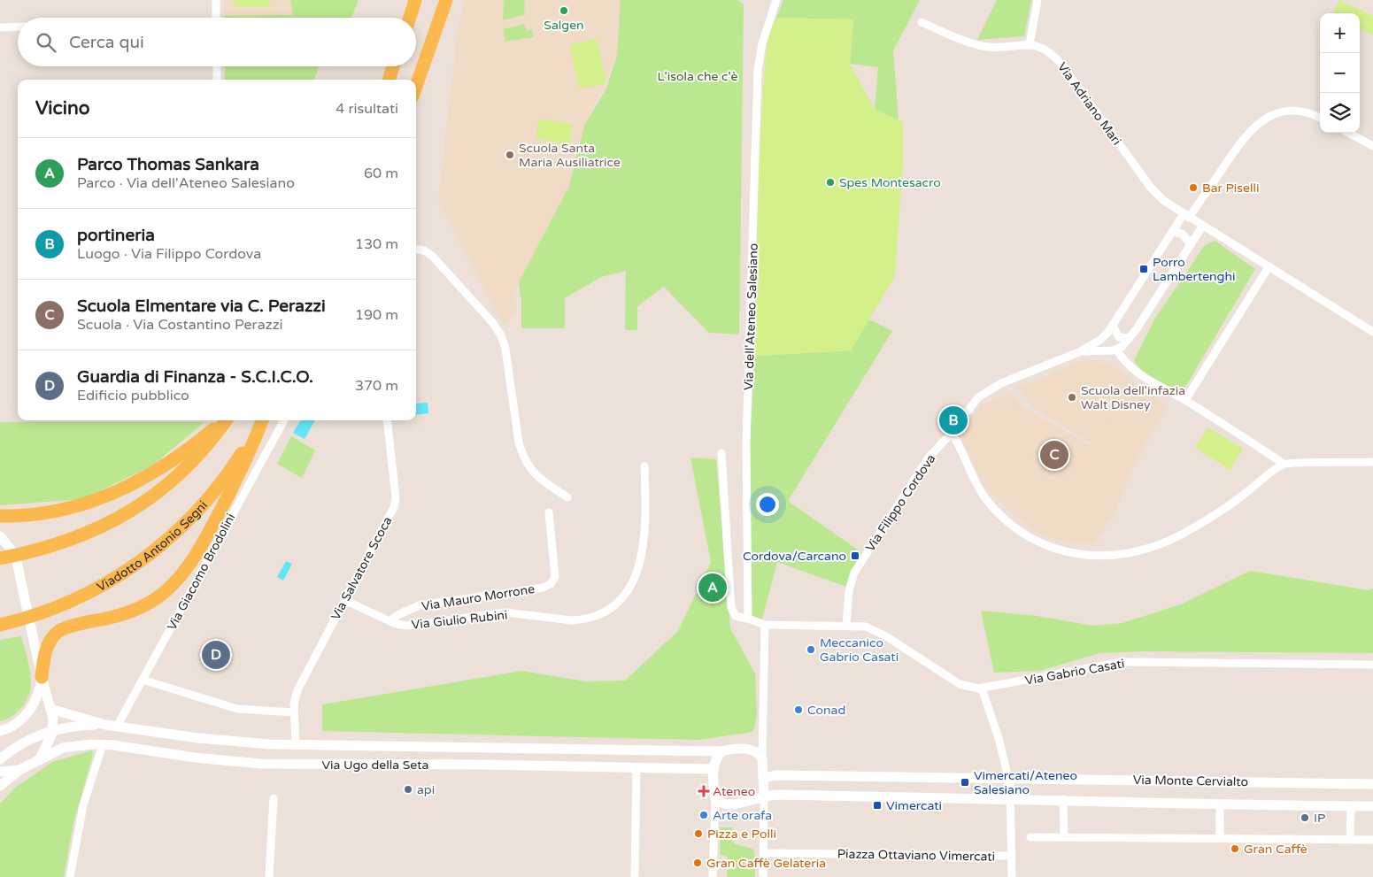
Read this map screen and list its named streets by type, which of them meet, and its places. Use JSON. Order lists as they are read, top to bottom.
{
  "streets": {
    "main road": ["Viadotto Antonio Segni"],
    "street": [
      "Via Adriano Mari",
      "Via dell'Ateneo Salesiano",
      "Via Filippo Cordova",
      "Via Salvatore Scoca",
      "Via Giacomo Brodolini",
      "Via Mauro Morrone",
      "Via Giulio Rubini",
      "Via Gabrio Casati",
      "Via Ugo della Seta",
      "Via Monte Cervialto",
      "Piazza Ottaviano Vimercati"
    ]
  },
  "crossings": [
    ["Via Filippo Cordova", "Via Gabrio Casati"],
    ["Via Salvatore Scoca", "Via Giulio Rubini"],
    ["Via Salvatore Scoca", "Via Ugo della Seta"],
    ["Via Giacomo Brodolini", "Via Ugo della Seta"],
    ["Via Mauro Morrone", "Via Giulio Rubini"],
    ["Via Gabrio Casati", "Piazza Ottaviano Vimercati"],
    ["Via Monte Cervialto", "Piazza Ottaviano Vimercati"]
  ],
  "parks": ["L'isola che c'è"],
  "places": {
    "other": [
      "Salgen",
      "Scuola Santa Maria Ausiliatrice",
      "Spes Montesacro",
      "Bar Piselli",
      "Scuola dell'infazia Walt Disney",
      "Meccanico Gabrio Casati",
      "Conad",
      "api",
      "Arte orafa",
      "IP",
      "Pizza e Polli",
      "Gran Caffè",
      "Gran Caffè Gelateria"
    ],
    "transit": [
      "Porro Lambertenghi",
      "Cordova/Carcano",
      "Vimercati/Ateneo Salesiano",
      "Vimercati"
    ],
    "health": ["Ateneo"]
  },
  "page": {
    "map_buttons": ["+", "−"],
    "search": "Cerca qui",
    "heading": ["Vicino", "4 risultati"],
    "list": [
      {
        "mark": "A",
        "name": "Parco Thomas Sankara",
        "note": "Parco · Via dell'Ateneo Salesiano",
        "value": "60 m"
      },
      {
        "mark": "B",
        "name": "portineria",
        "note": "Luogo · Via Filippo Cordova",
        "value": "130 m"
      },
      {
        "mark": "C",
        "name": "Scuola Elmentare via C. Perazzi",
        "note": "Scuola · Via Costantino Perazzi",
        "value": "190 m"
      },
      {
        "mark": "D",
        "name": "Guardia di Finanza - S.C.I.C.O.",
        "note": "Edificio pubblico",
        "value": "370 m"
      }
    ],
    "pins": [
      "B",
      "C",
      "A",
      "D"
    ]
  }
}
